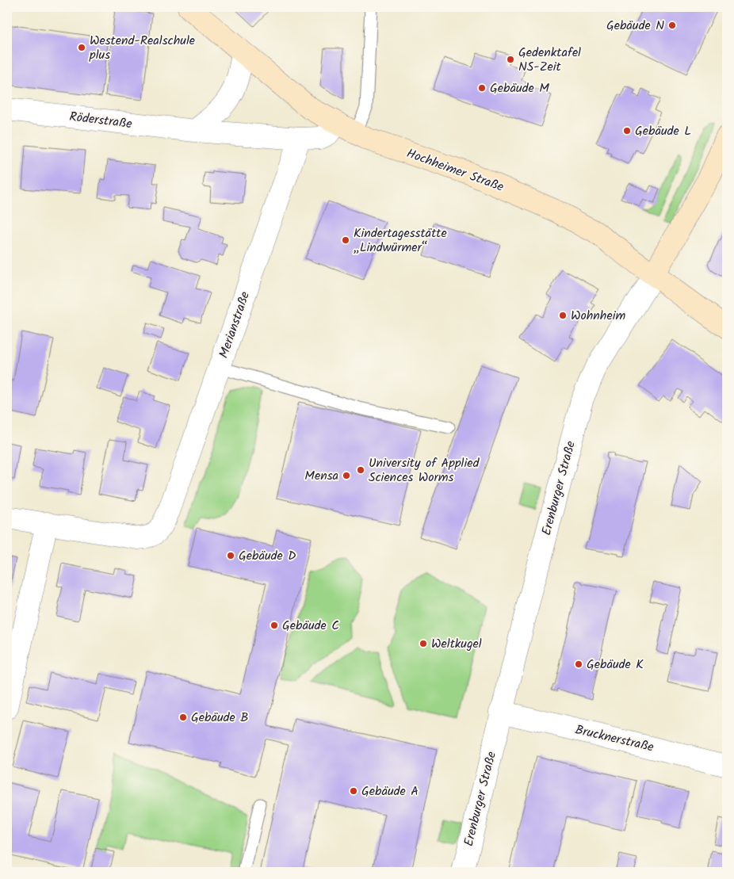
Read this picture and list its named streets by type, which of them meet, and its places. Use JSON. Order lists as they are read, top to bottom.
{
  "streets": {
    "street": [
      "Röderstraße",
      "Hochheimer Straße",
      "Merianstraße",
      "Erenburger Straße",
      "Brucknerstraße"
    ]
  },
  "crossings": [
    ["Röderstraße", "Hochheimer Straße"],
    ["Röderstraße", "Merianstraße"],
    ["Hochheimer Straße", "Erenburger Straße"],
    ["Erenburger Straße", "Brucknerstraße"]
  ],
  "places": [
    "Gebäude N",
    "Westend-Realschule plus",
    "Gedenktafel NS-Zeit",
    "Gebäude M",
    "Gebäude L",
    "Kindertagesstätte „Lindwürmer“",
    "Wohnheim",
    "University of Applied Sciences Worms",
    "Mensa",
    "Gebäude D",
    "Gebäude C",
    "Weltkugel",
    "Gebäude K",
    "Gebäude B",
    "Gebäude A"
  ]
}
